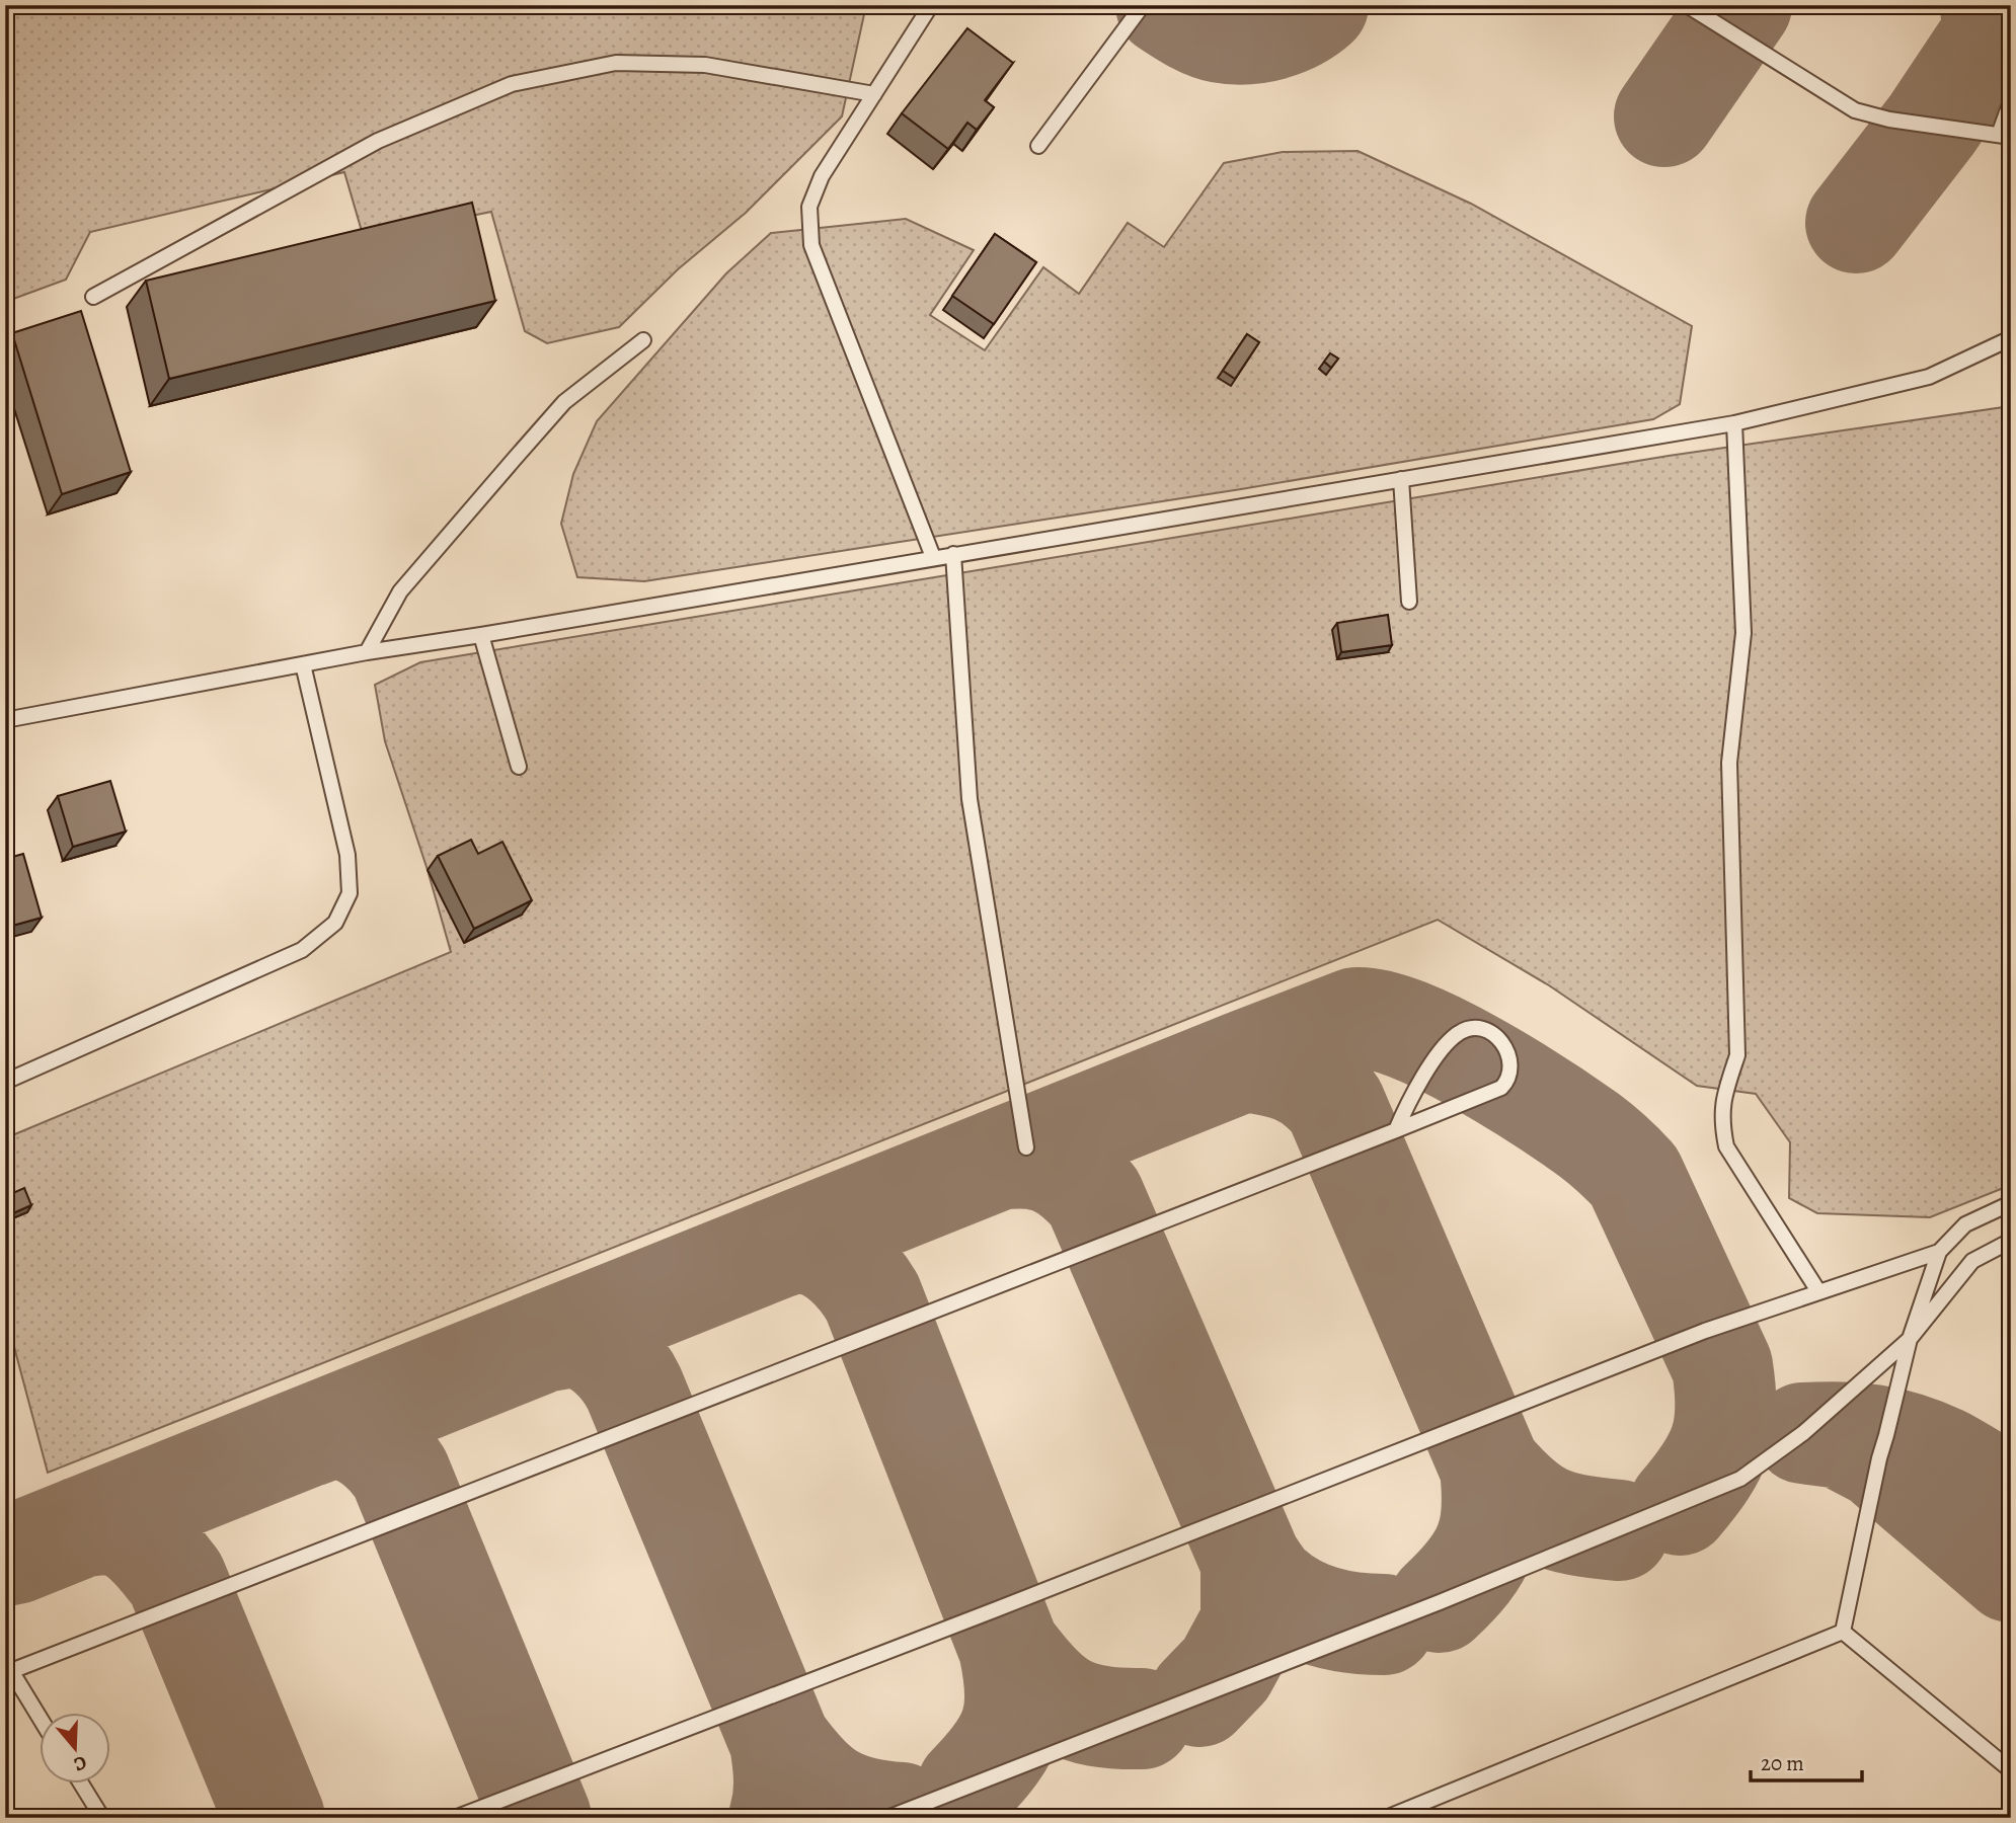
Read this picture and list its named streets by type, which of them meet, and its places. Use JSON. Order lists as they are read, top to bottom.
{
  "scale_bar": "20 m",
  "north": "bottom"
}
